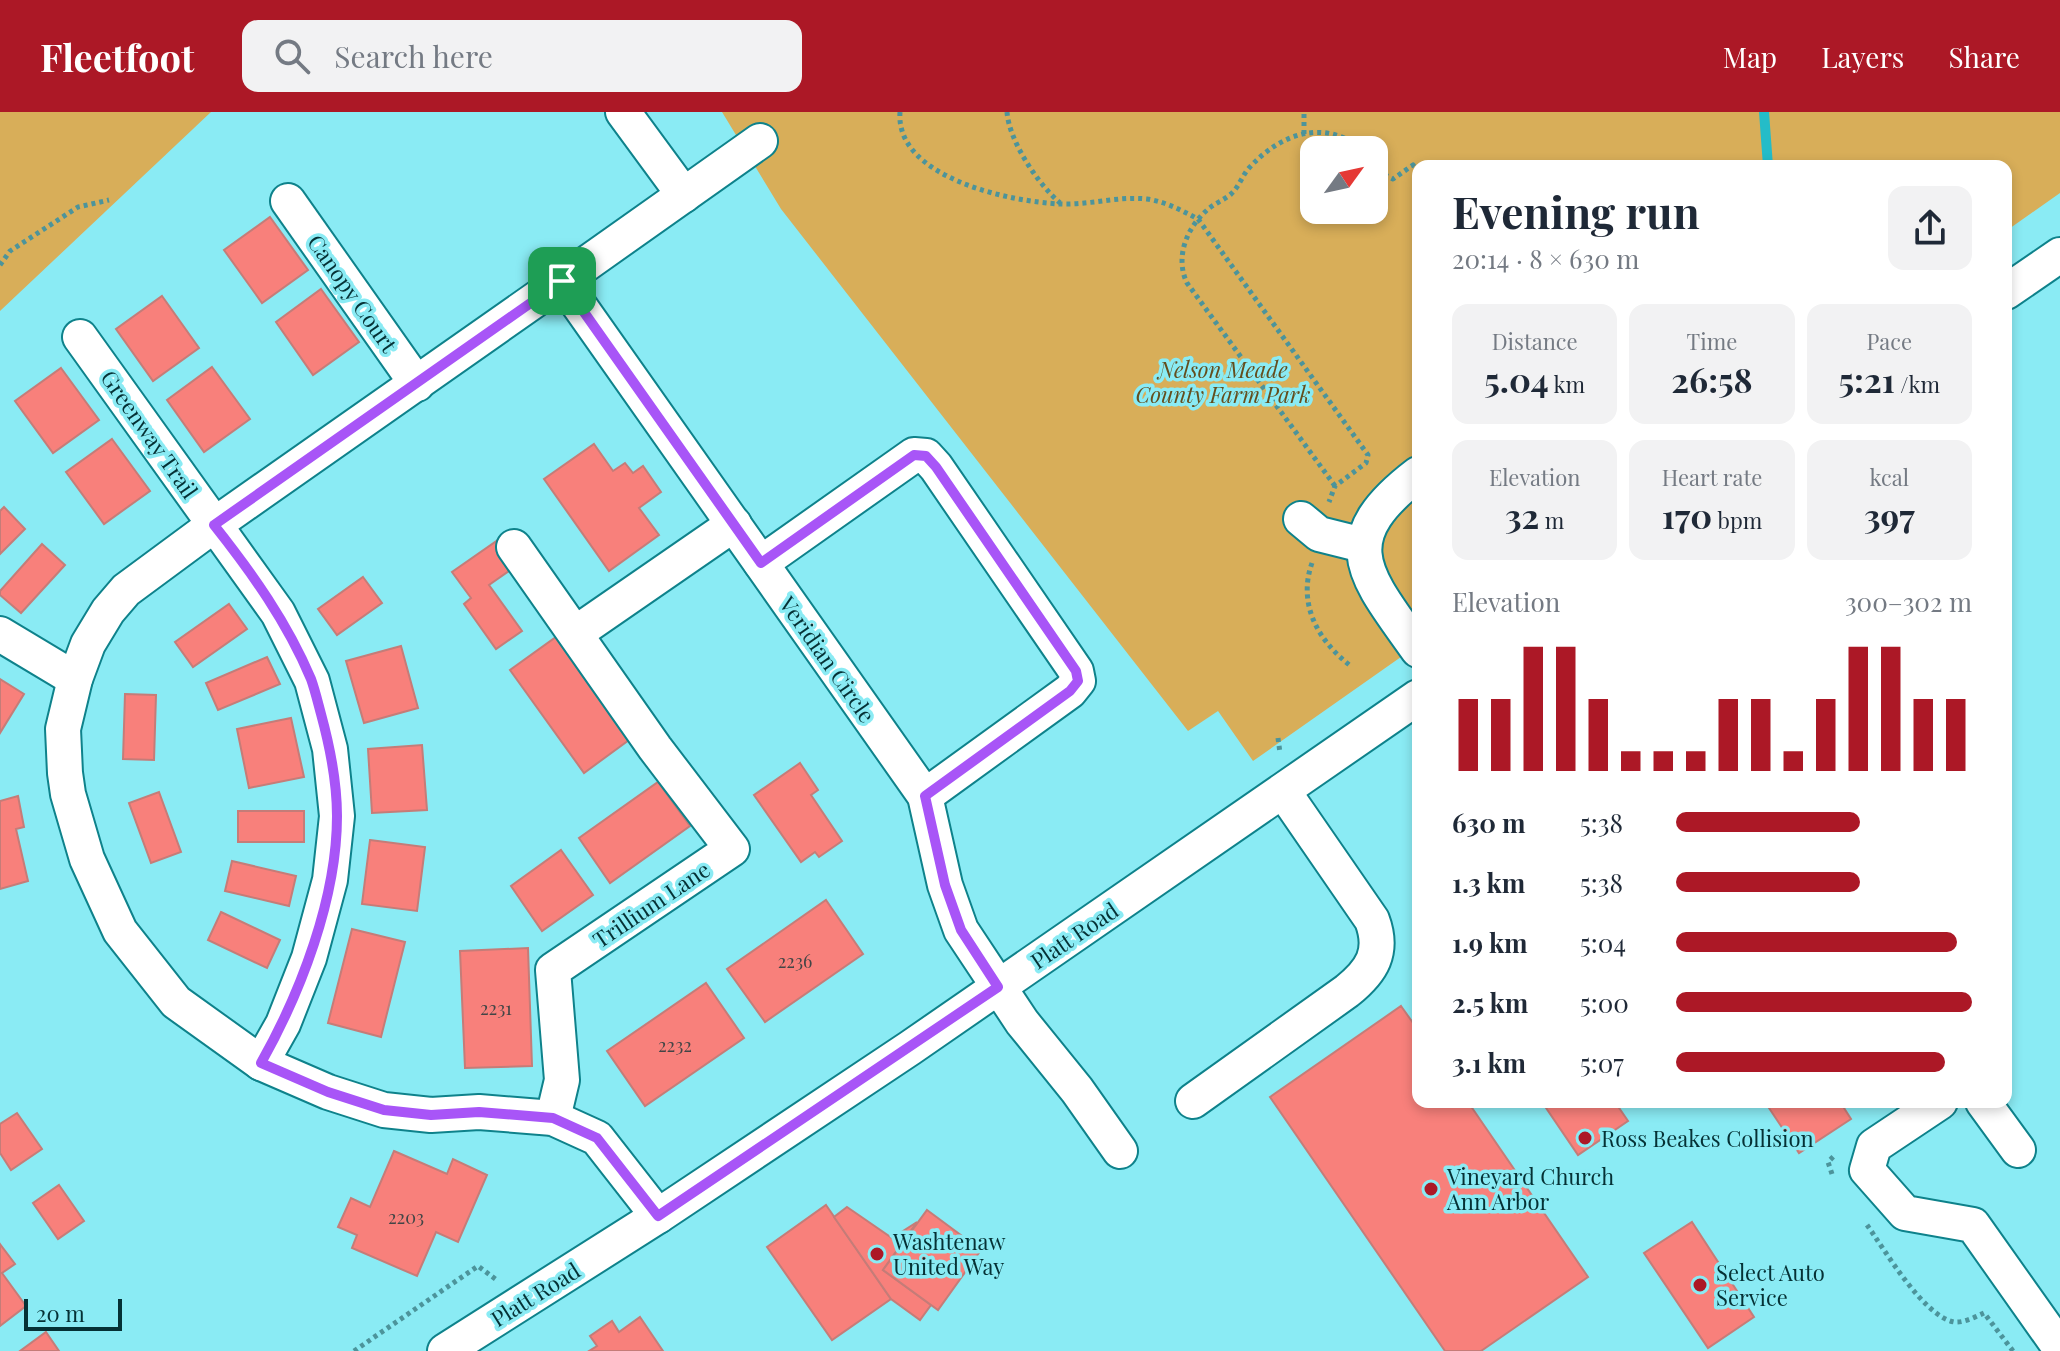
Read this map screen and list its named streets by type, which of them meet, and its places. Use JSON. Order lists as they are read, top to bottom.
{
  "streets": {
    "street": [
      "Canopy Court",
      "Greenway Trail",
      "Veridian Circle",
      "Trillium Lane",
      "Platt Road"
    ]
  },
  "crossings": [
    ["Veridian Circle", "Platt Road"]
  ],
  "parks": ["Nelson Meade County Farm Park"],
  "places": [
    "Ross Beakes Collision",
    "Vineyard Church Ann Arbor",
    "Washtenaw United Way",
    "Select Auto Service"
  ],
  "house_numbers": [
    "2236",
    "2231",
    "2232",
    "2203"
  ],
  "scale_bar": "20 m",
  "north": "top right",
  "page": {
    "header": "Fleetfoot",
    "search": "Search here",
    "nav": ["Map", "Layers", "Share"],
    "heading": ["Evening run", "20:14 · 8 × 630 m"],
    "stats": [
      ["Distance", "5.04 km"],
      ["Time", "26:58"],
      ["Pace", "5:21 /km"],
      ["Elevation", "32 m"],
      ["Heart rate", "170 bpm"],
      ["kcal", "397"]
    ],
    "chart": ["Elevation", "300–302 m"],
    "list": [
      {
        "name": "630 m",
        "note": "5:38"
      },
      {
        "name": "1.3 km",
        "note": "5:38"
      },
      {
        "name": "1.9 km",
        "note": "5:04"
      },
      {
        "name": "2.5 km",
        "note": "5:00"
      },
      {
        "name": "3.1 km",
        "note": "5:07"
      }
    ],
    "scale": "20 m"
  }
}
